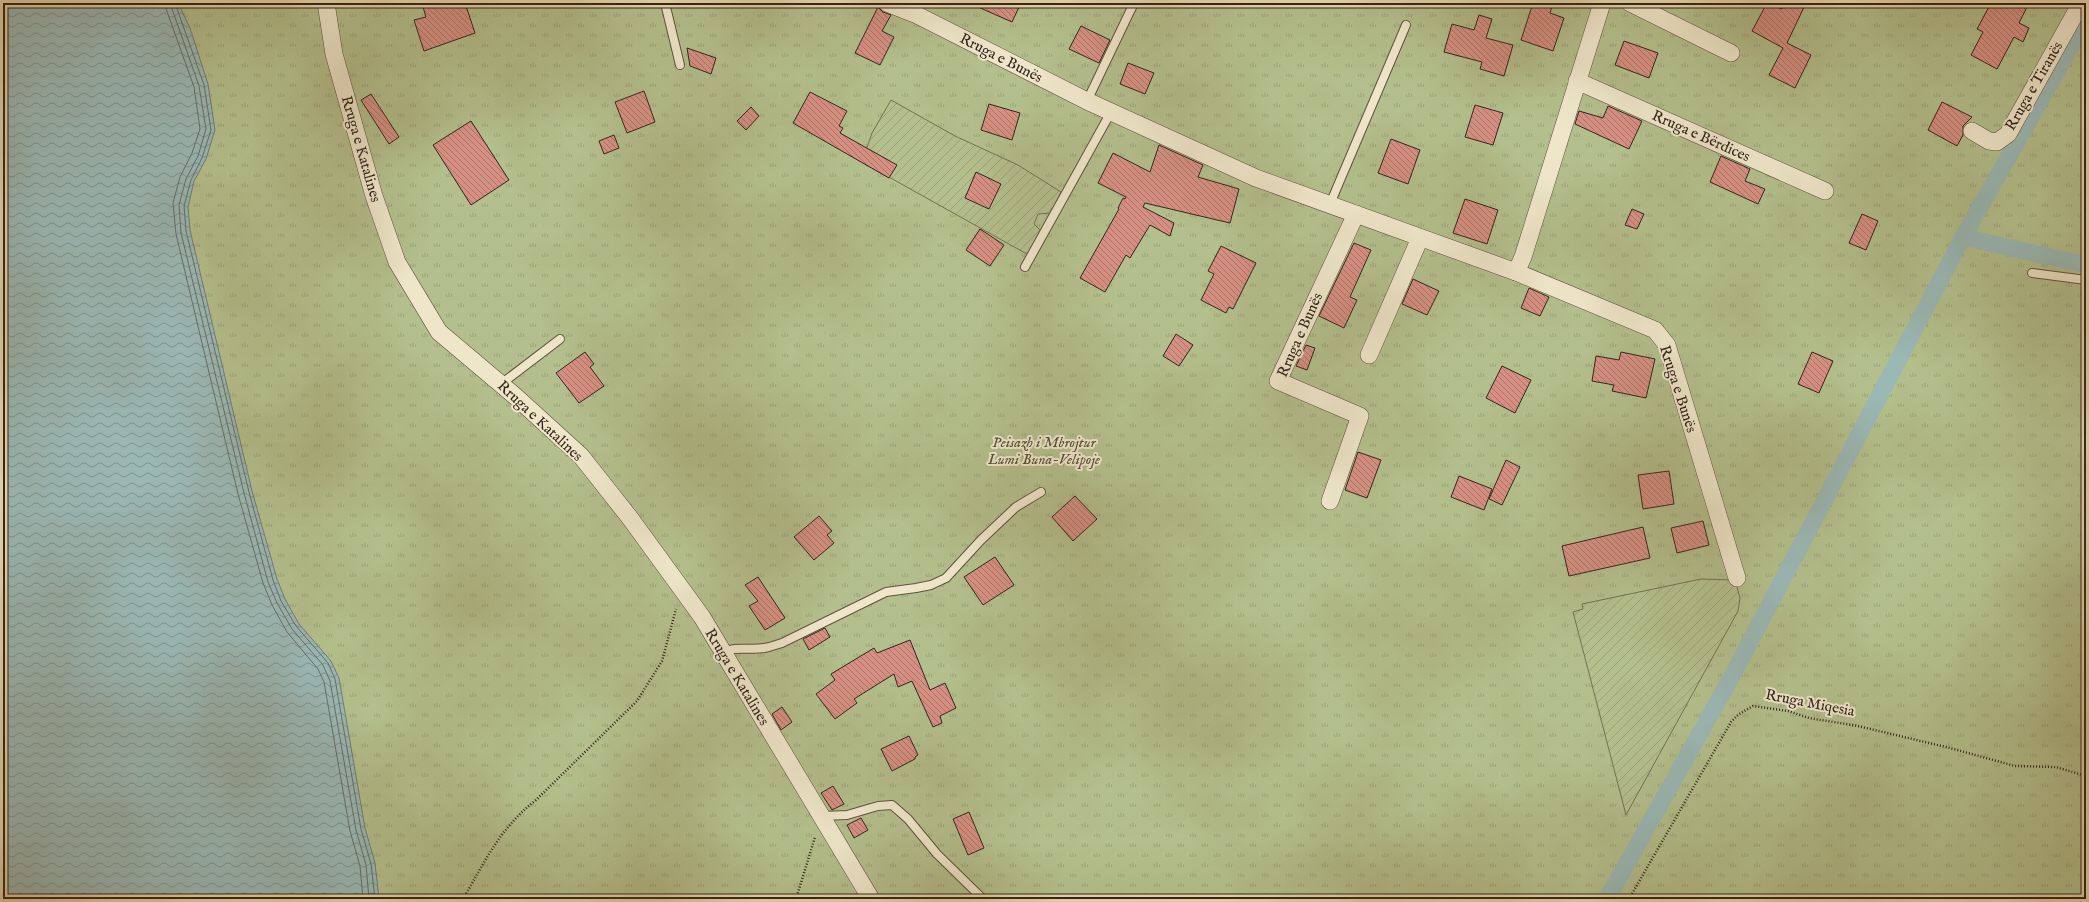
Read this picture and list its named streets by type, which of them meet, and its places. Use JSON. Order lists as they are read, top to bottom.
{
  "streets": {
    "street": [
      "Rruga e Bunës",
      "Rruga e Tiranës",
      "Rruga e Bërdices",
      "Rruga e Katalines"
    ],
    "path": ["Rruga Miqesia"]
  },
  "parks": ["Peisazh i Mbrojtur Lumi Buna-Velipoje"]
}
